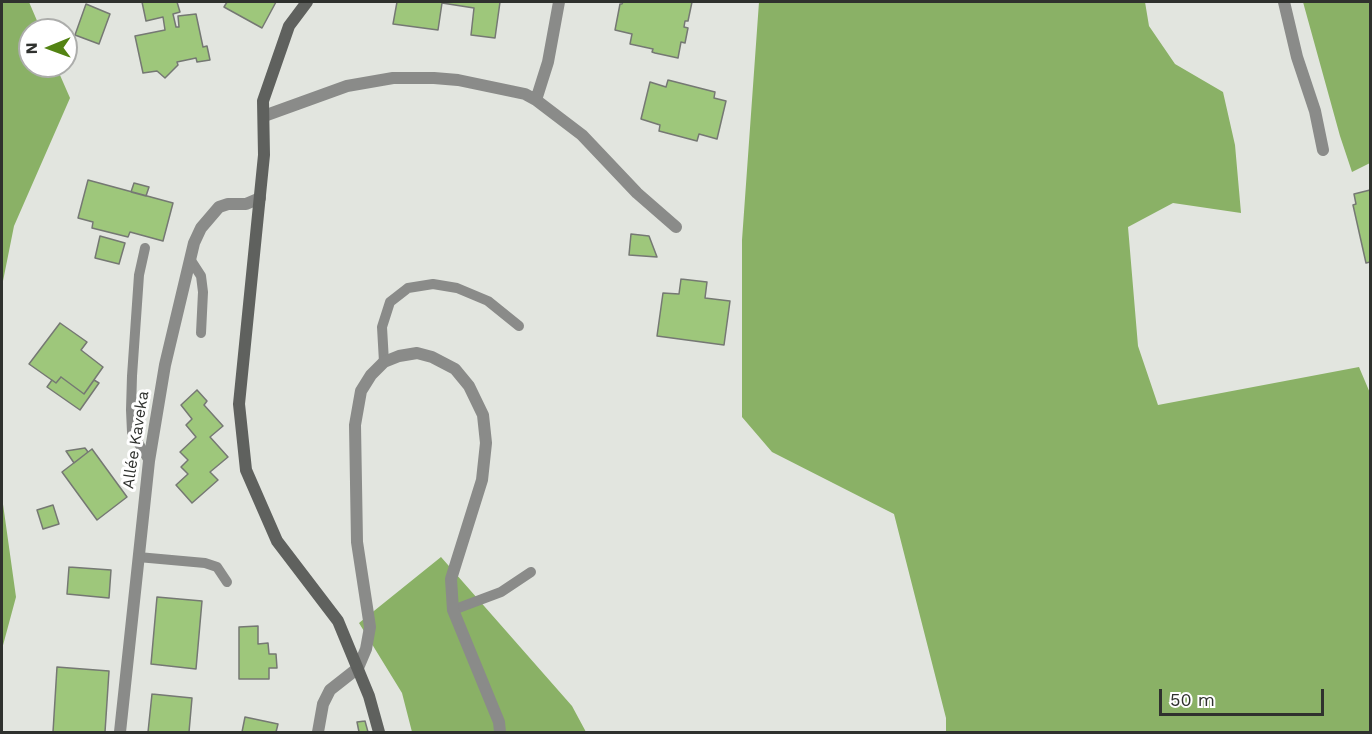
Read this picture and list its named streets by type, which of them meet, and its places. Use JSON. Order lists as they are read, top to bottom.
{
  "streets": {
    "street": ["Allée Kaveka"]
  },
  "scale_bar": "50 m",
  "north": "left"
}
